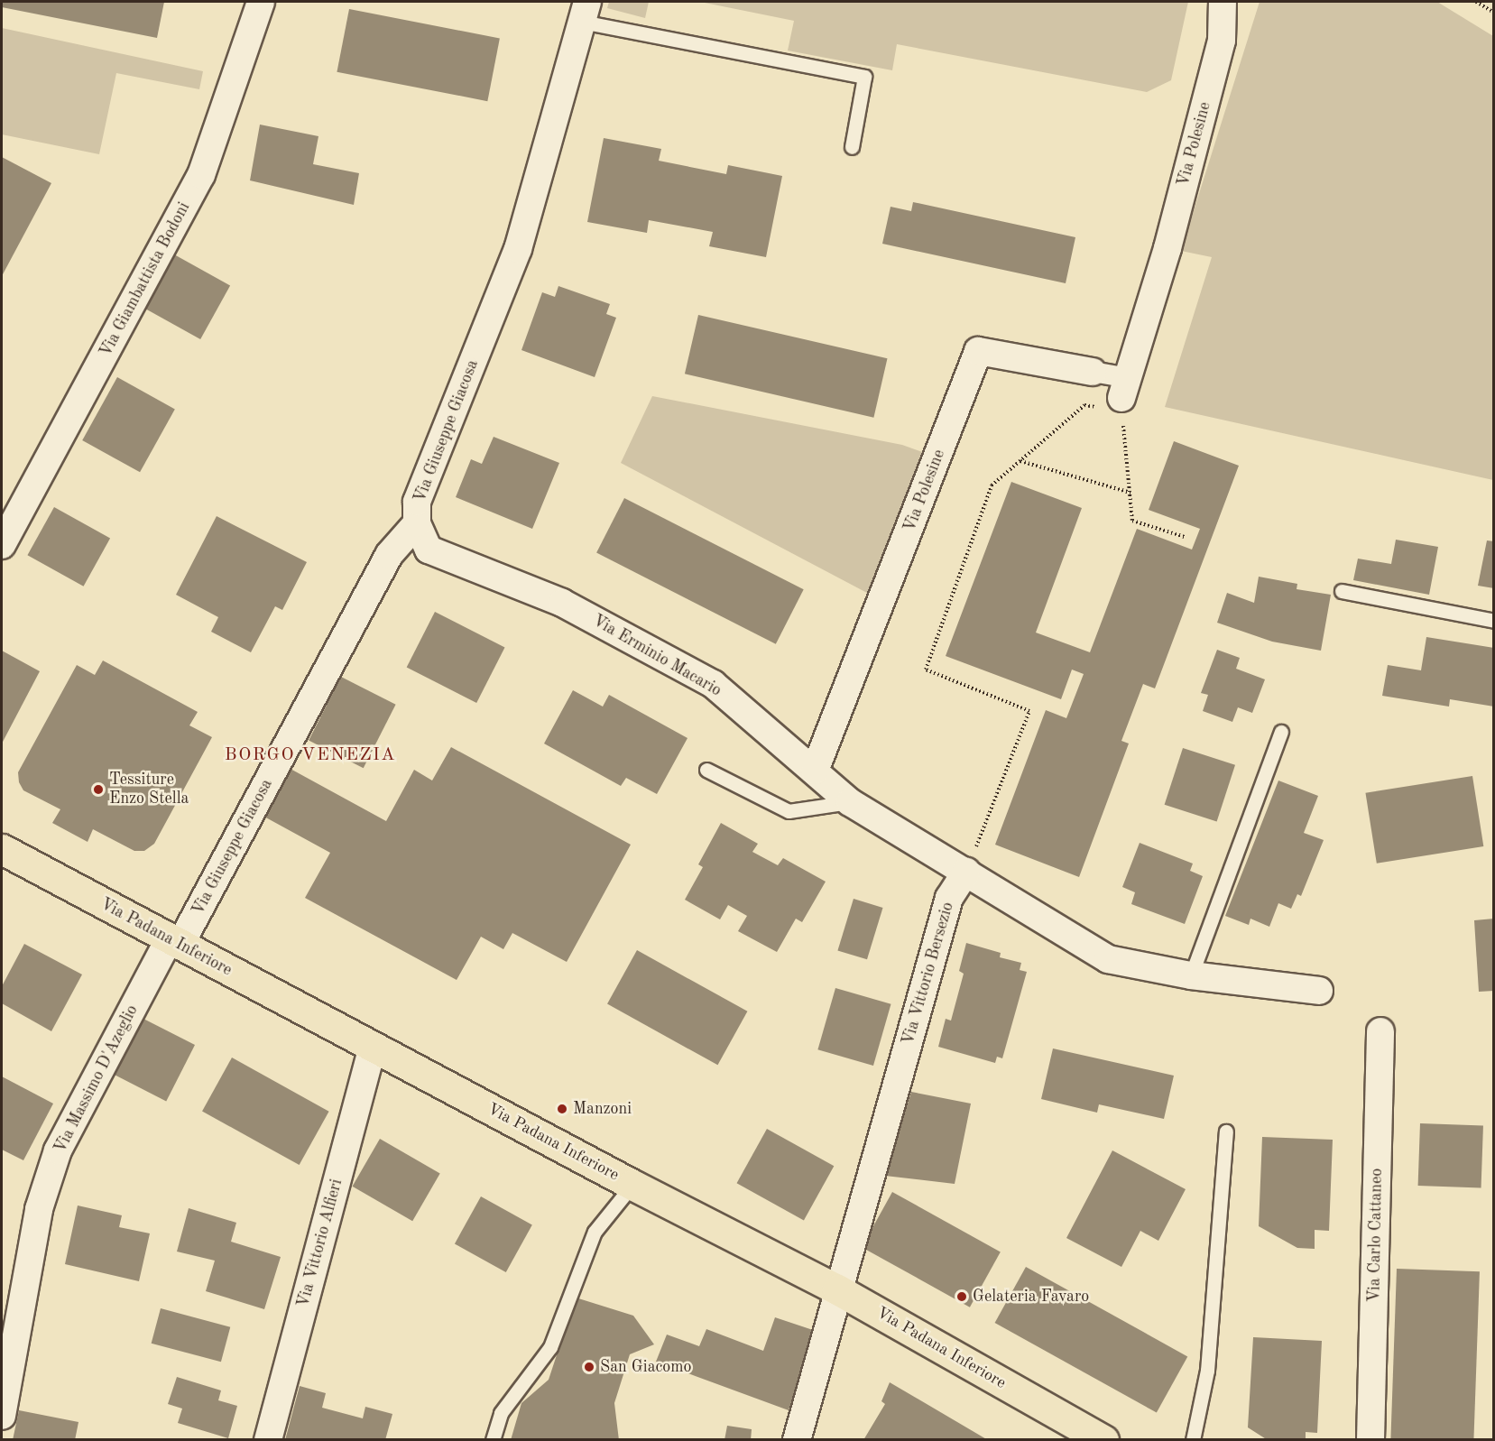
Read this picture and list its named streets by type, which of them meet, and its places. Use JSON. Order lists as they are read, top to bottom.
{
  "streets": {
    "main road": ["Via Padana Inferiore"],
    "street": [
      "Via Polesine",
      "Via Giambattista Bodoni",
      "Via Giuseppe Giacosa",
      "Via Erminio Macario",
      "Via Vittorio Bersezio",
      "Via Massimo D'Azeglio",
      "Via Carlo Cattaneo",
      "Via Vittorio Alfieri"
    ]
  },
  "crossings": [
    ["Via Polesine", "Via Erminio Macario"],
    ["Via Giuseppe Giacosa", "Via Erminio Macario"],
    ["Via Giuseppe Giacosa", "Via Padana Inferiore"],
    ["Via Giuseppe Giacosa", "Via Massimo D'Azeglio"],
    ["Via Erminio Macario", "Via Vittorio Bersezio"],
    ["Via Padana Inferiore", "Via Vittorio Bersezio"],
    ["Via Padana Inferiore", "Via Massimo D'Azeglio"],
    ["Via Padana Inferiore", "Via Vittorio Alfieri"]
  ],
  "districts": ["BORGO VENEZIA"],
  "places": [
    "Tessiture Enzo Stella",
    "Manzoni",
    "Gelateria Favaro",
    "San Giacomo"
  ]
}
